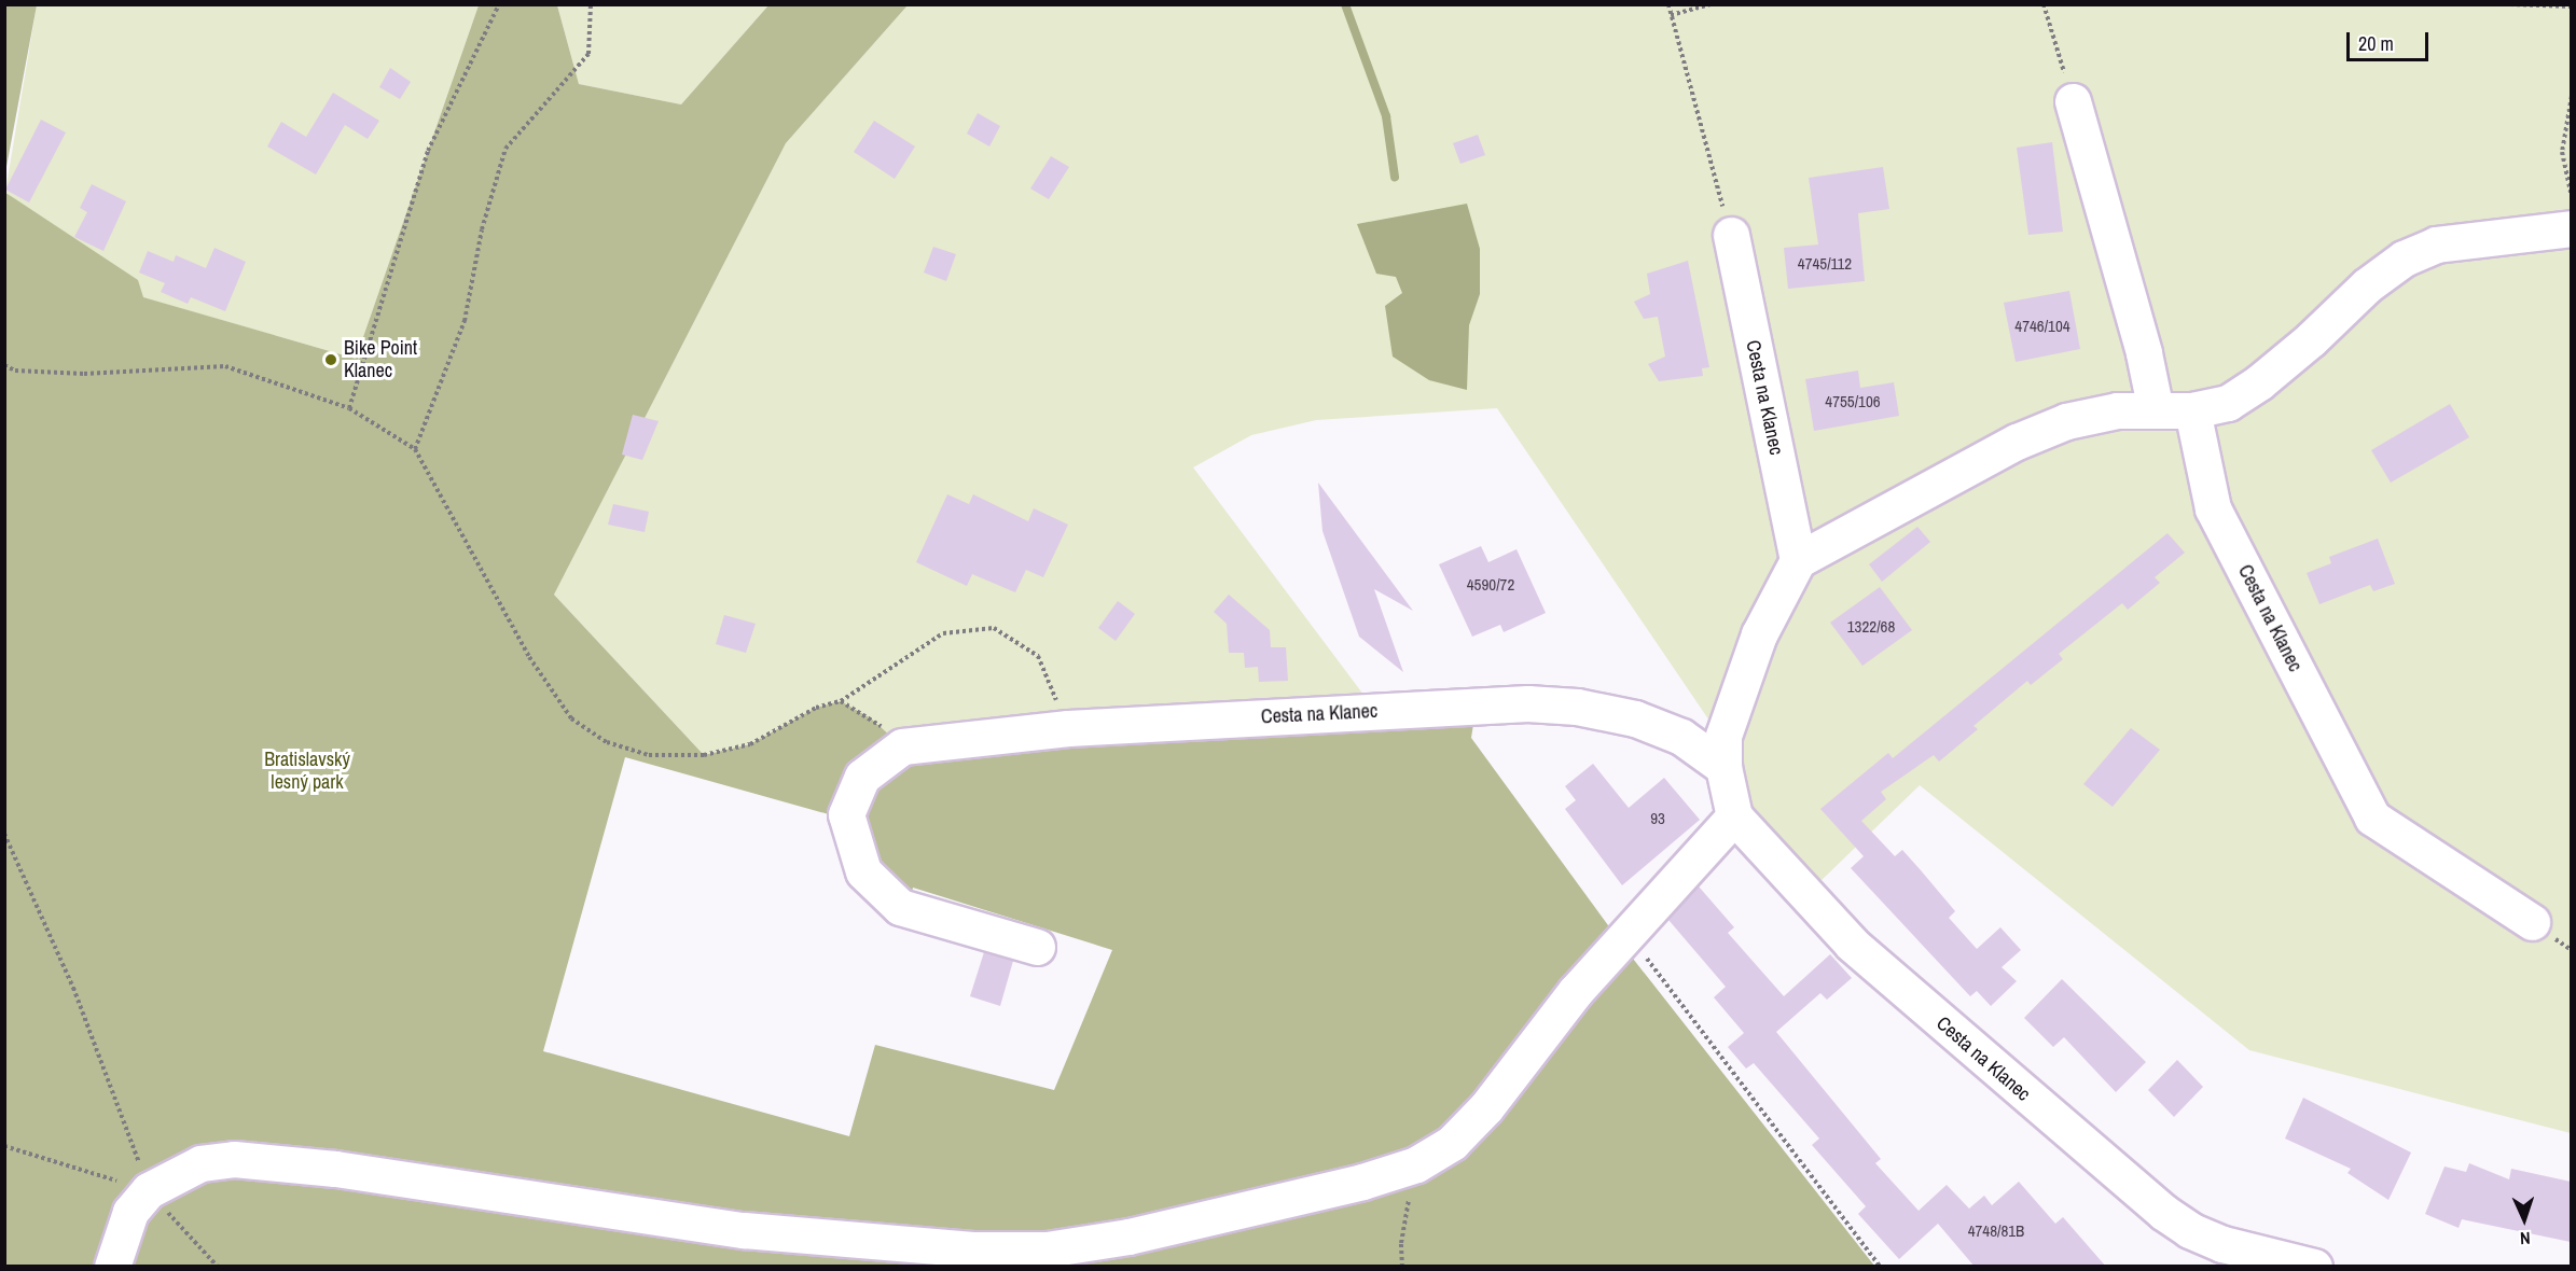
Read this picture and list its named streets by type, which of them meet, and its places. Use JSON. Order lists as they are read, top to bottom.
{
  "streets": {
    "street": ["Cesta na Klanec"]
  },
  "parks": ["Bratislavský lesný park"],
  "places": ["Bike Point Klanec"],
  "house_numbers": [
    "4745/112",
    "4746/104",
    "4755/106",
    "4590/72",
    "1322/68",
    "93",
    "4748/81B"
  ],
  "scale_bar": "20 m",
  "north": "bottom"
}
